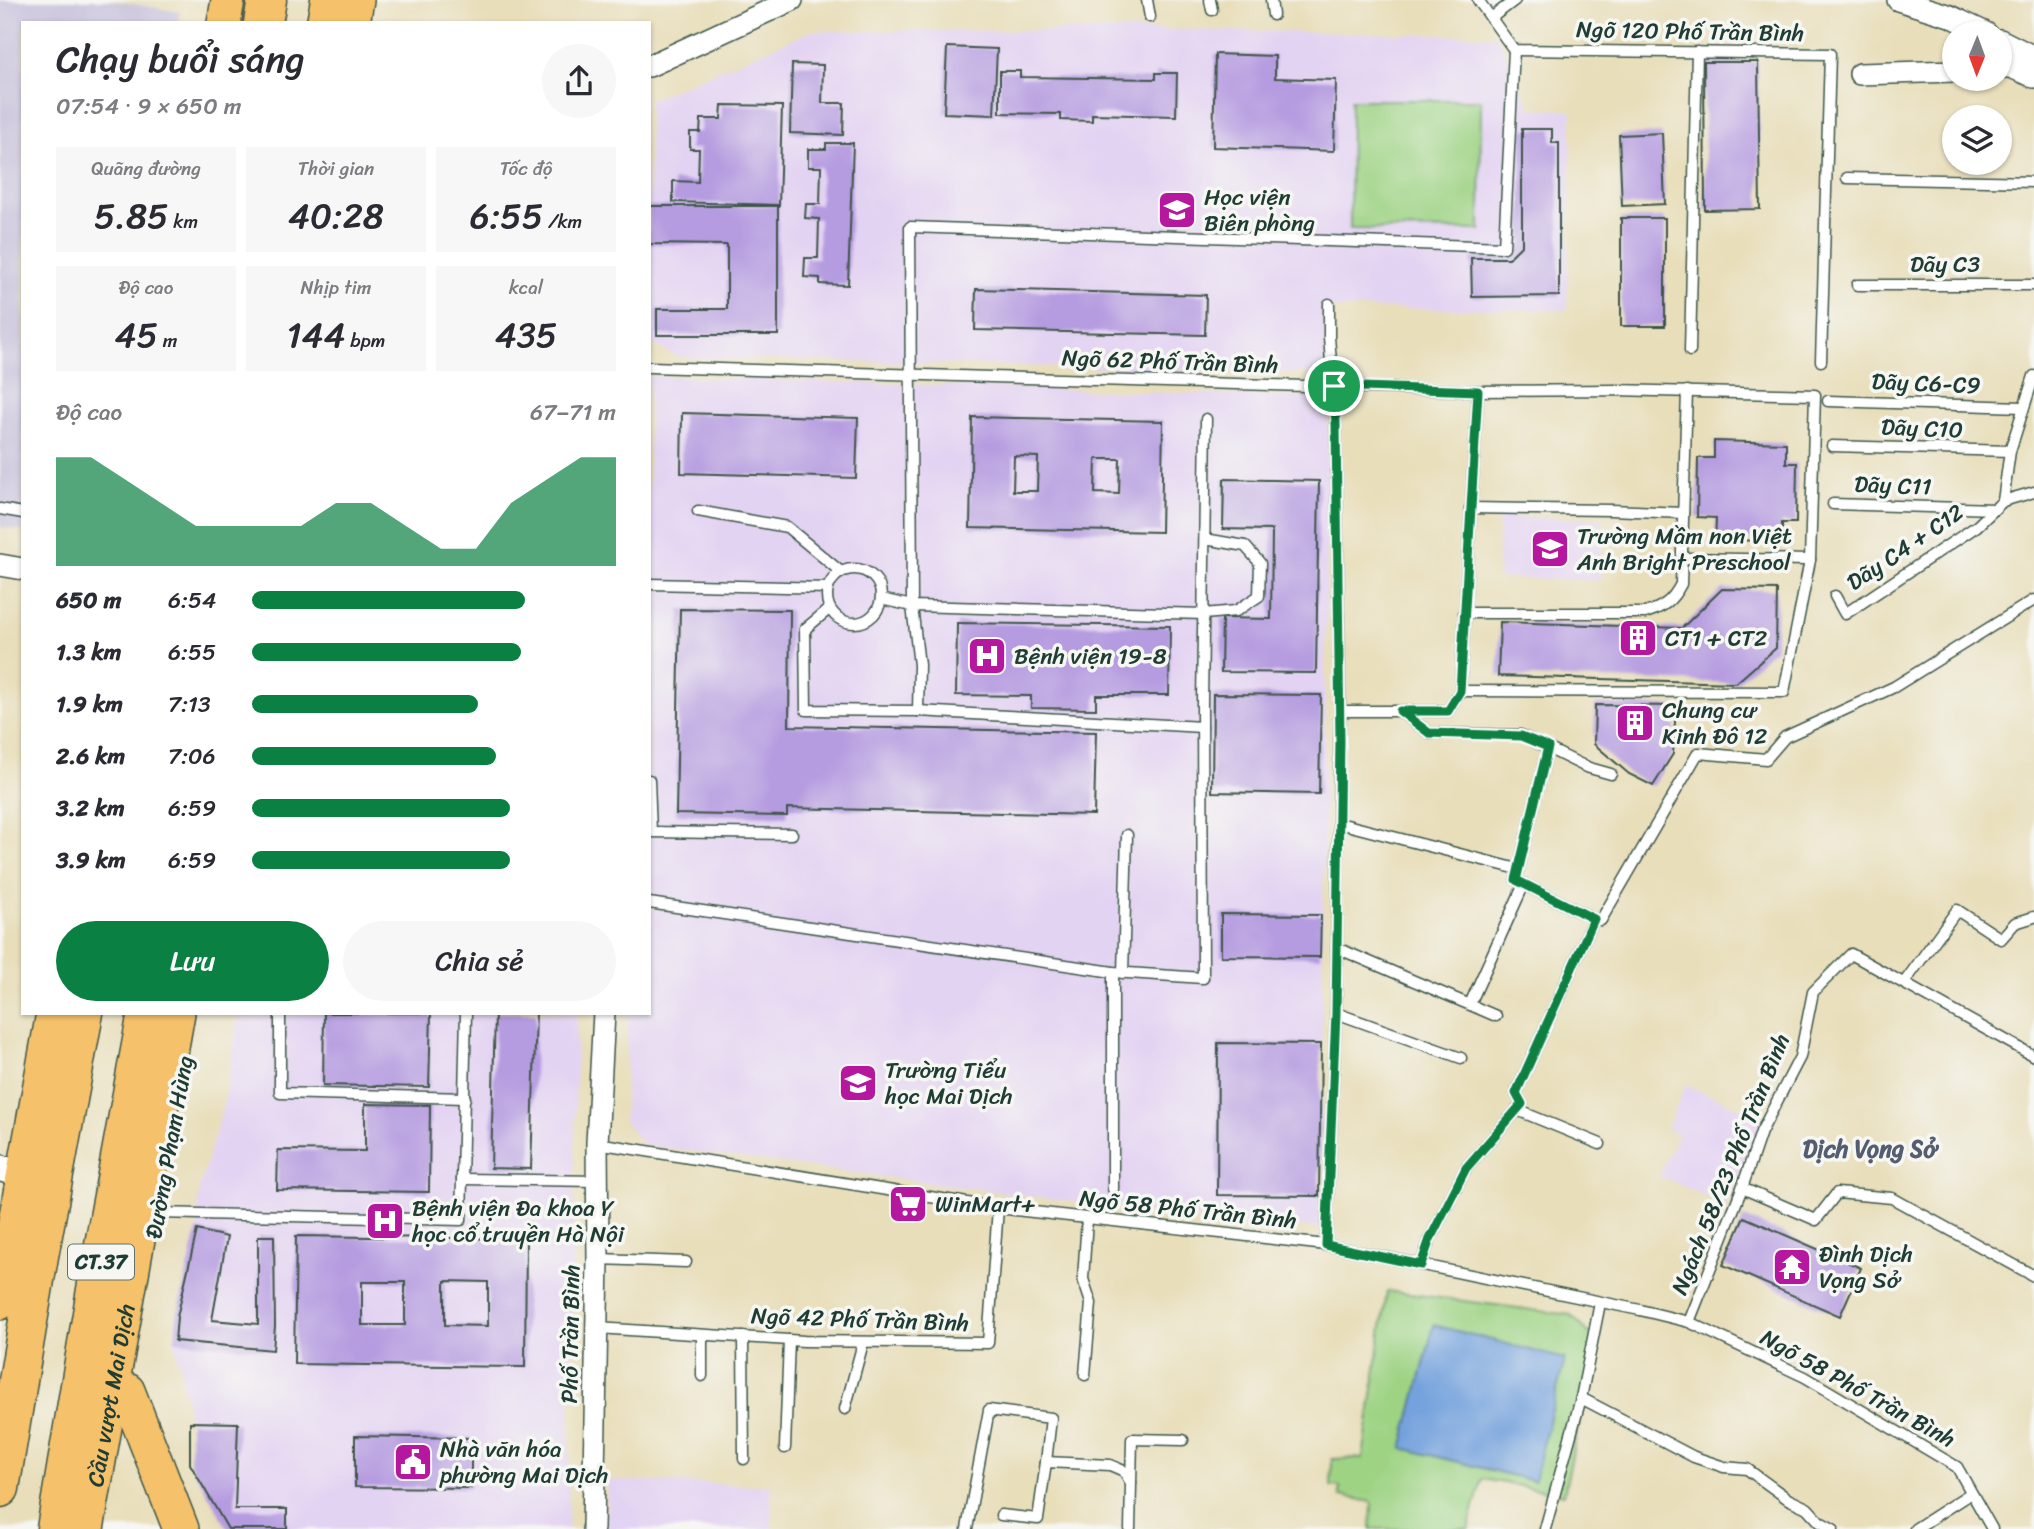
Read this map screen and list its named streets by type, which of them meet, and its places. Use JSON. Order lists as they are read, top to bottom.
{
  "streets": {
    "highway": ["CT.37"],
    "main road": ["Đường Phạm Hùng", "Cầu vượt Mai Dịch"],
    "street": ["Phố Trần Bình"],
    "lane": [
      "Ngõ 120 Phố Trần Bình",
      "Dãy C3",
      "Ngõ 62 Phố Trần Bình",
      "Dãy C6-C9",
      "Dãy C10",
      "Dãy C11",
      "Dãy C4 + C12",
      "Ngách 58/23 Phố Trần Bình",
      "Ngõ 58 Phố Trần Bình",
      "Ngõ 42 Phố Trần Bình"
    ]
  },
  "crossings": [
    ["Dãy C11", "Dãy C4 + C12"],
    ["Đường Phạm Hùng", "CT.37"],
    ["Đường Phạm Hùng", "Cầu vượt Mai Dịch"],
    ["Ngách 58/23 Phố Trần Bình", "Ngõ 58 Phố Trần Bình"],
    ["Ngõ 58 Phố Trần Bình", "Ngõ 42 Phố Trần Bình"],
    ["Ngõ 58 Phố Trần Bình", "Phố Trần Bình"],
    ["CT.37", "Cầu vượt Mai Dịch"],
    ["Ngõ 42 Phố Trần Bình", "Phố Trần Bình"]
  ],
  "districts": ["Dịch Vọng Sở"],
  "places": {
    "school or university": ["Học viện Biên phòng", "Trường Mầm non Việt Anh Bright Preschool", "Trường Tiểu học Mai Dịch"],
    "building": ["CT1 + CT2", "Chung cư Kinh Đô 12"],
    "hospital": ["Bệnh viện 19-8", "Bệnh viện Đa khoa Y học cổ truyền Hà Nội"],
    "supermarket": ["WinMart+"],
    "temple": ["Đình Dịch Vọng Sở"],
    "public building": ["Nhà văn hóa phường Mai Dịch"]
  },
  "north": "bottom",
  "page": {
    "heading": ["Chạy buổi sáng", "07:54 · 9 × 650 m"],
    "stats": [
      ["Quãng đường", "5.85 km"],
      ["Thời gian", "40:28"],
      ["Tốc độ", "6:55 /km"],
      ["Độ cao", "45 m"],
      ["Nhịp tim", "144 bpm"],
      ["kcal", "435"]
    ],
    "chart": ["Độ cao", "67–71 m"],
    "list": [
      {
        "name": "650 m",
        "note": "6:54"
      },
      {
        "name": "1.3 km",
        "note": "6:55"
      },
      {
        "name": "1.9 km",
        "note": "7:13"
      },
      {
        "name": "2.6 km",
        "note": "7:06"
      },
      {
        "name": "3.2 km",
        "note": "6:59"
      },
      {
        "name": "3.9 km",
        "note": "6:59"
      }
    ],
    "buttons": ["Lưu", "Chia sẻ"]
  }
}
